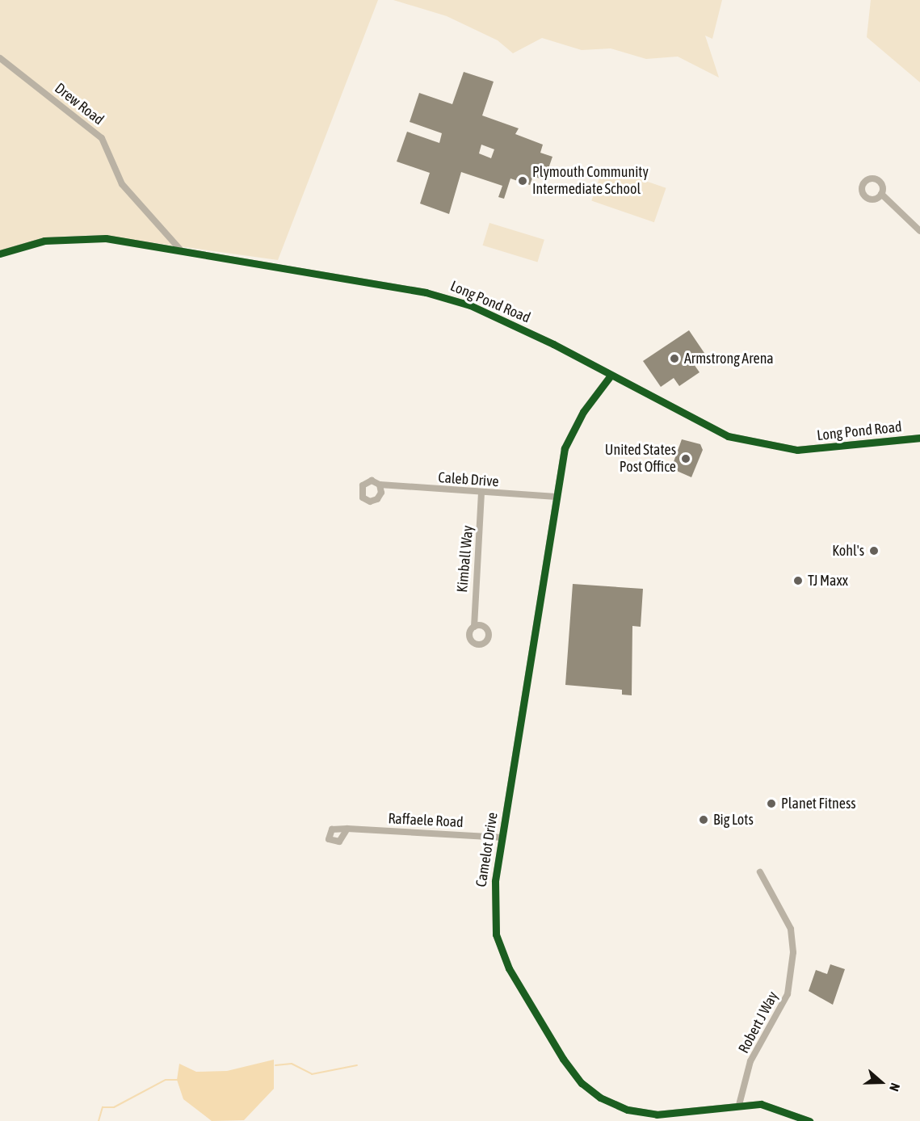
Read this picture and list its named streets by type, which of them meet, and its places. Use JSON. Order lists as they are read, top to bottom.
{
  "streets": {
    "street": [
      "Drew Road",
      "Long Pond Road",
      "Caleb Drive",
      "Kimball Way",
      "Raffaele Road",
      "Camelot Drive",
      "Robert J Way"
    ]
  },
  "crossings": [
    ["Drew Road", "Long Pond Road"],
    ["Long Pond Road", "Camelot Drive"],
    ["Caleb Drive", "Kimball Way"],
    ["Caleb Drive", "Camelot Drive"],
    ["Raffaele Road", "Camelot Drive"],
    ["Camelot Drive", "Robert J Way"]
  ],
  "places": [
    "Plymouth Community Intermediate School",
    "Armstrong Arena",
    "United States Post Office",
    "Kohl's",
    "TJ Maxx",
    "Planet Fitness",
    "Big Lots"
  ],
  "north": "right"
}
